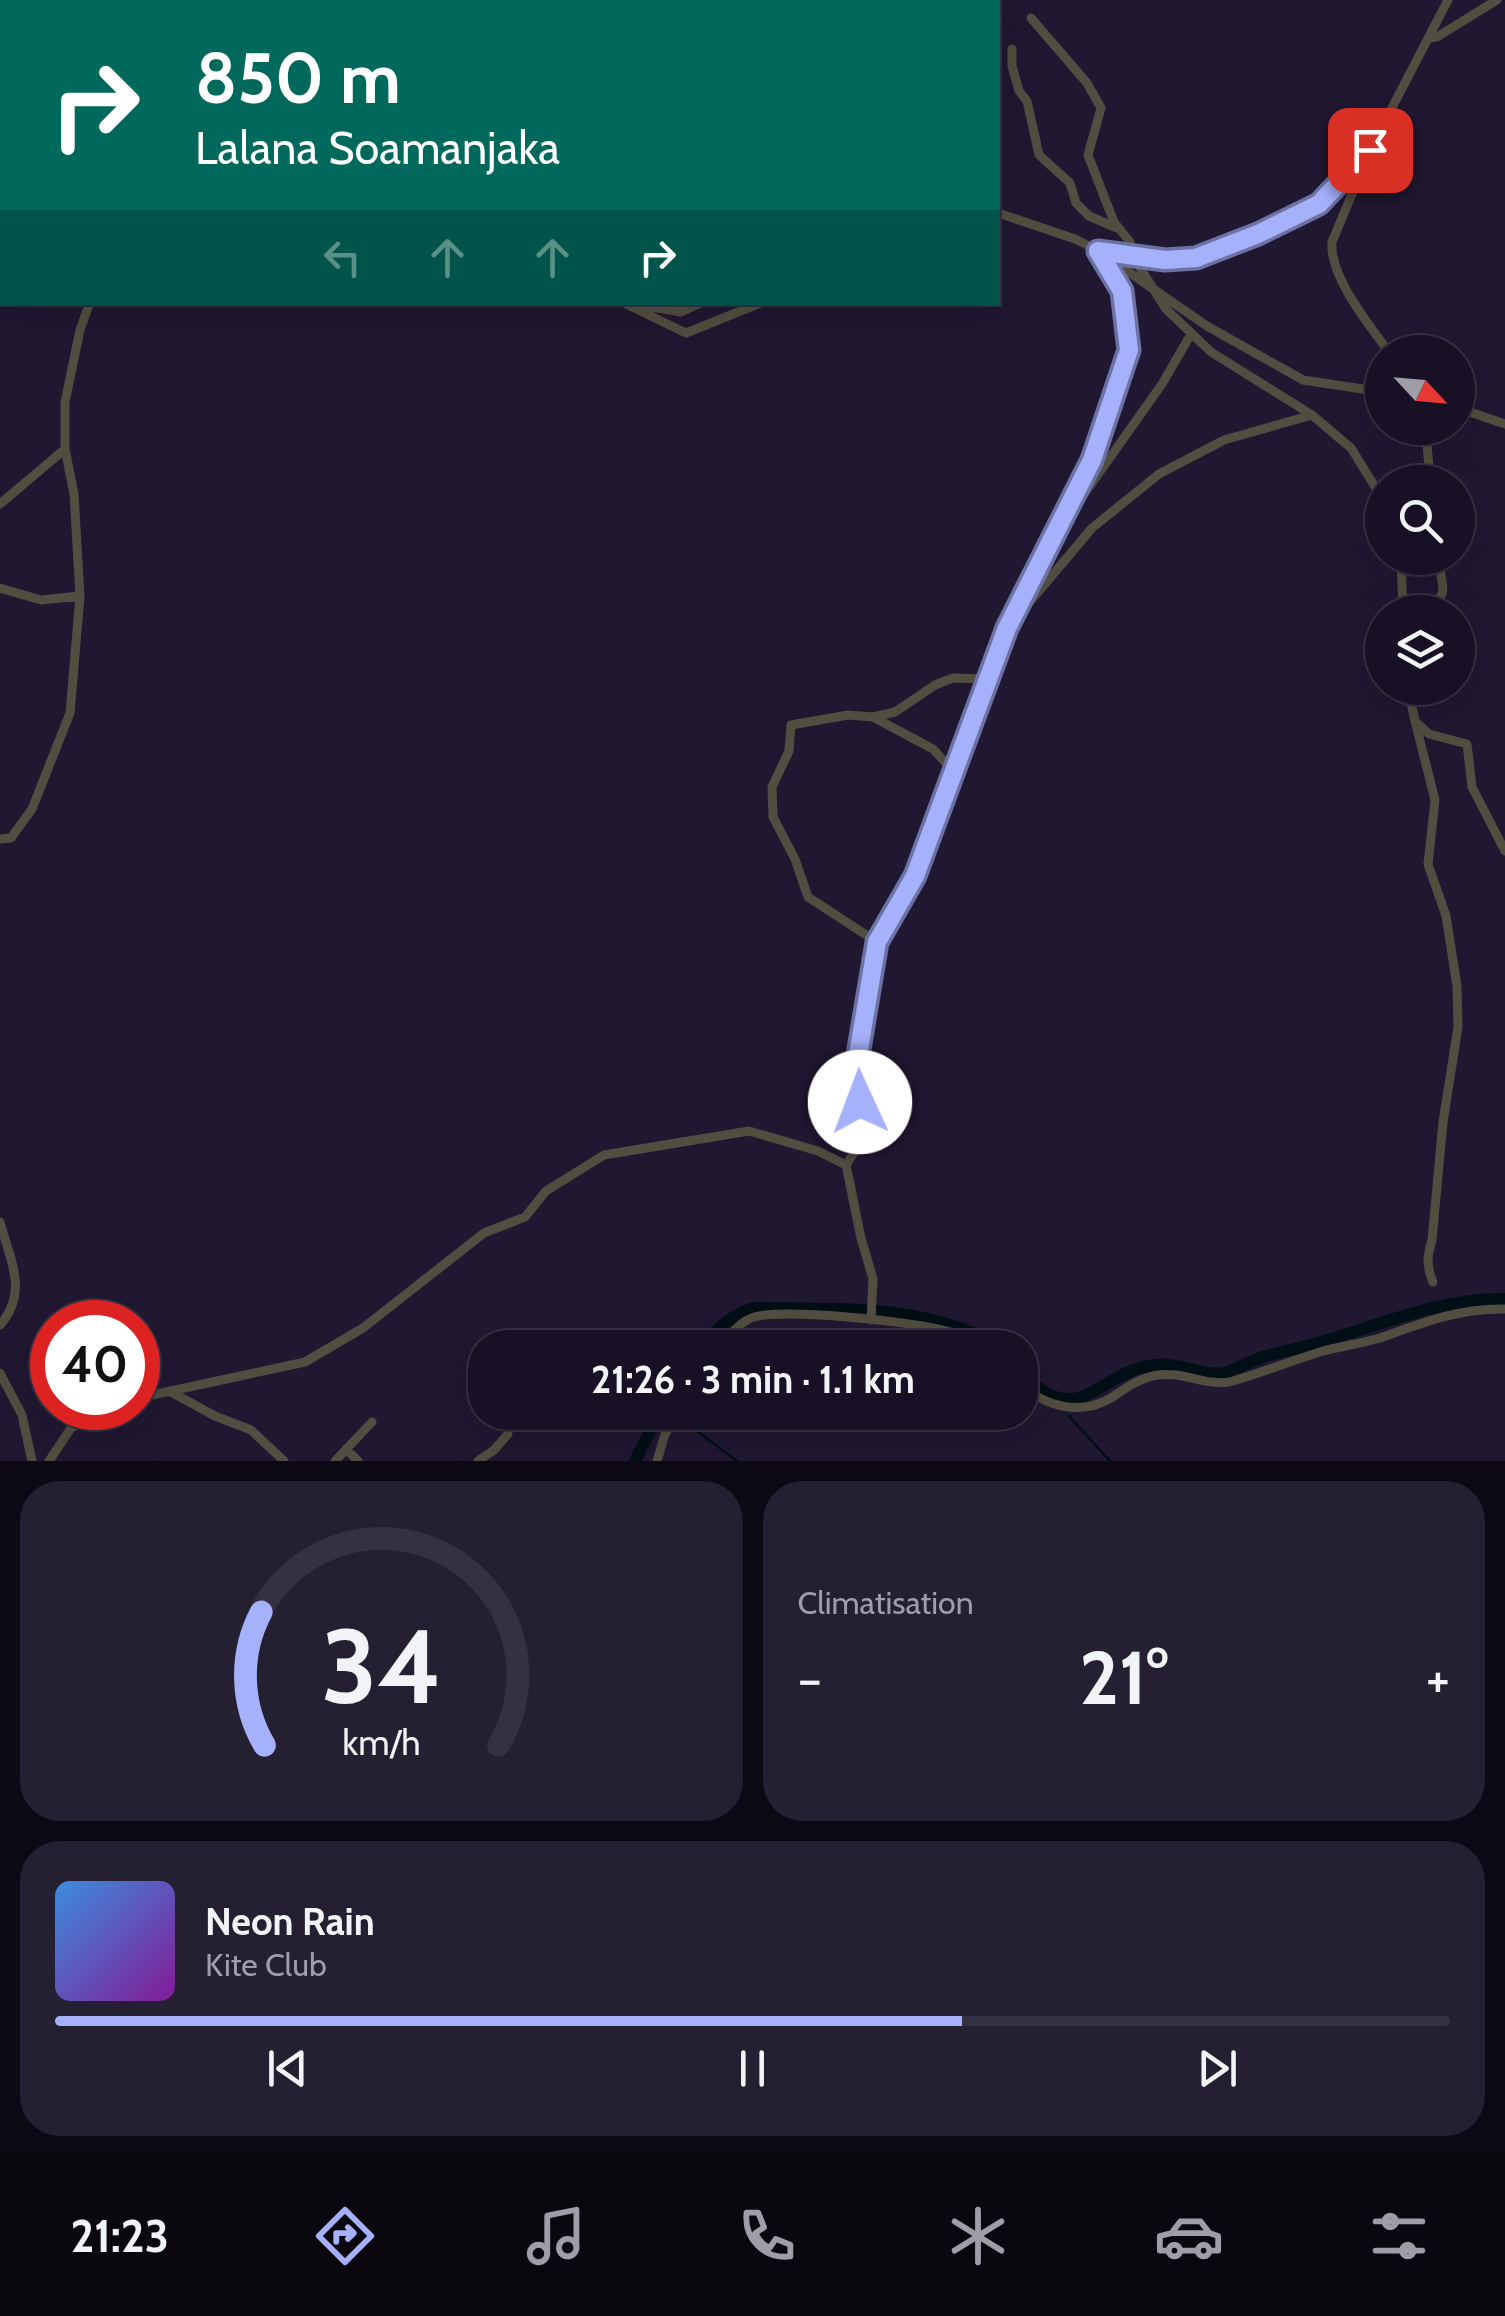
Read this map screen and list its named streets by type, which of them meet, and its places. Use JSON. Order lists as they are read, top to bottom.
{
  "north": "bottom right",
  "page": {
    "turn": ["850 m", "Lalana Soamanjaka"],
    "limit": "40",
    "trip": "21:26 · 3 min · 1.1 km",
    "tile": "Climatisation",
    "heat": ["−", "21°", "+"],
    "song": ["Neon Rain", "Kite Club"],
    "tabs": "21:23",
    "gauge": ["34", "km/h"]
  }
}
